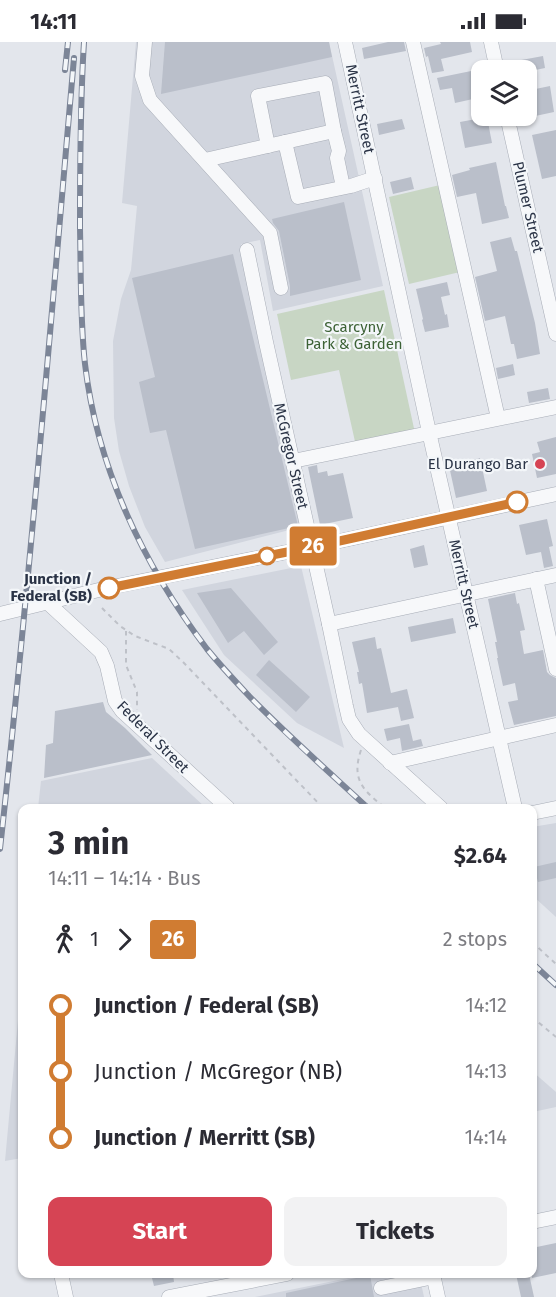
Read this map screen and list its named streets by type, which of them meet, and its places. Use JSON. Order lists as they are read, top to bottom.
{
  "streets": {
    "street": [
      "Merritt Street",
      "Plumer Street",
      "McGregor Street",
      "Federal Street"
    ]
  },
  "parks": ["Scarcyny Park & Garden"],
  "places": ["El Durango Bar", "Junction / Federal (SB)"],
  "lines": ["bus line 26"],
  "page": {
    "status": "14:11",
    "on_map": "26",
    "heading": ["3 min", "14:11 – 14:14 · Bus", "$2.64"],
    "legs": ["1", "26", "2 stops"],
    "list": [
      {
        "name": "Junction / Federal (SB)",
        "value": "14:12"
      },
      {
        "name": "Junction / McGregor (NB)",
        "value": "14:13"
      },
      {
        "name": "Junction / Merritt (SB)",
        "value": "14:14"
      }
    ],
    "buttons": ["Start", "Tickets"]
  }
}
